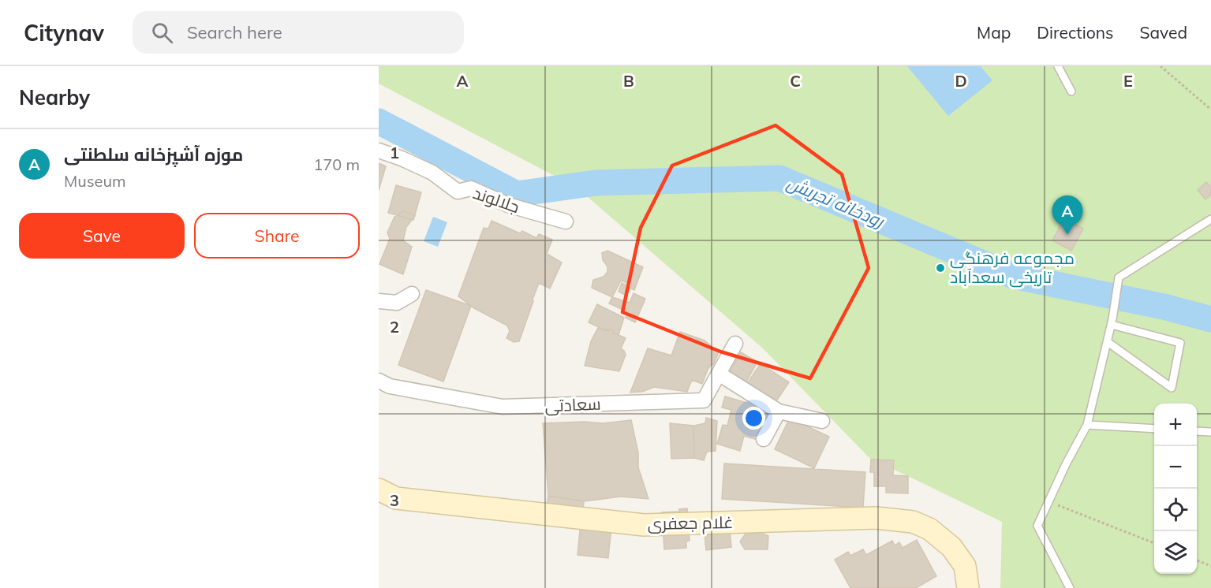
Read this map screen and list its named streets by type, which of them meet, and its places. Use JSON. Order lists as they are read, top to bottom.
{
  "streets": {
    "main road": ["غلام جعفری"],
    "street": ["جلالوند", "سعادتی"]
  },
  "water": ["رودخانه تجریش"],
  "places": ["مجموعه فرهنگی تاریخی سعدآباد"],
  "page": {
    "header": "Citynav",
    "search": "Search here",
    "nav": ["Map", "Directions", "Saved"],
    "heading": "Nearby",
    "list": [
      {
        "mark": "A",
        "name": "موزه آشپزخانه سلطنتی",
        "note": "Museum",
        "value": "170 m"
      }
    ],
    "pins": "A",
    "buttons": ["Save", "Share"],
    "map_buttons": ["+", "−"]
  },
  "grid": {
    "columns": [
      "A",
      "B",
      "C",
      "D",
      "E"
    ],
    "rows": ["1", "2", "3"]
  }
}
